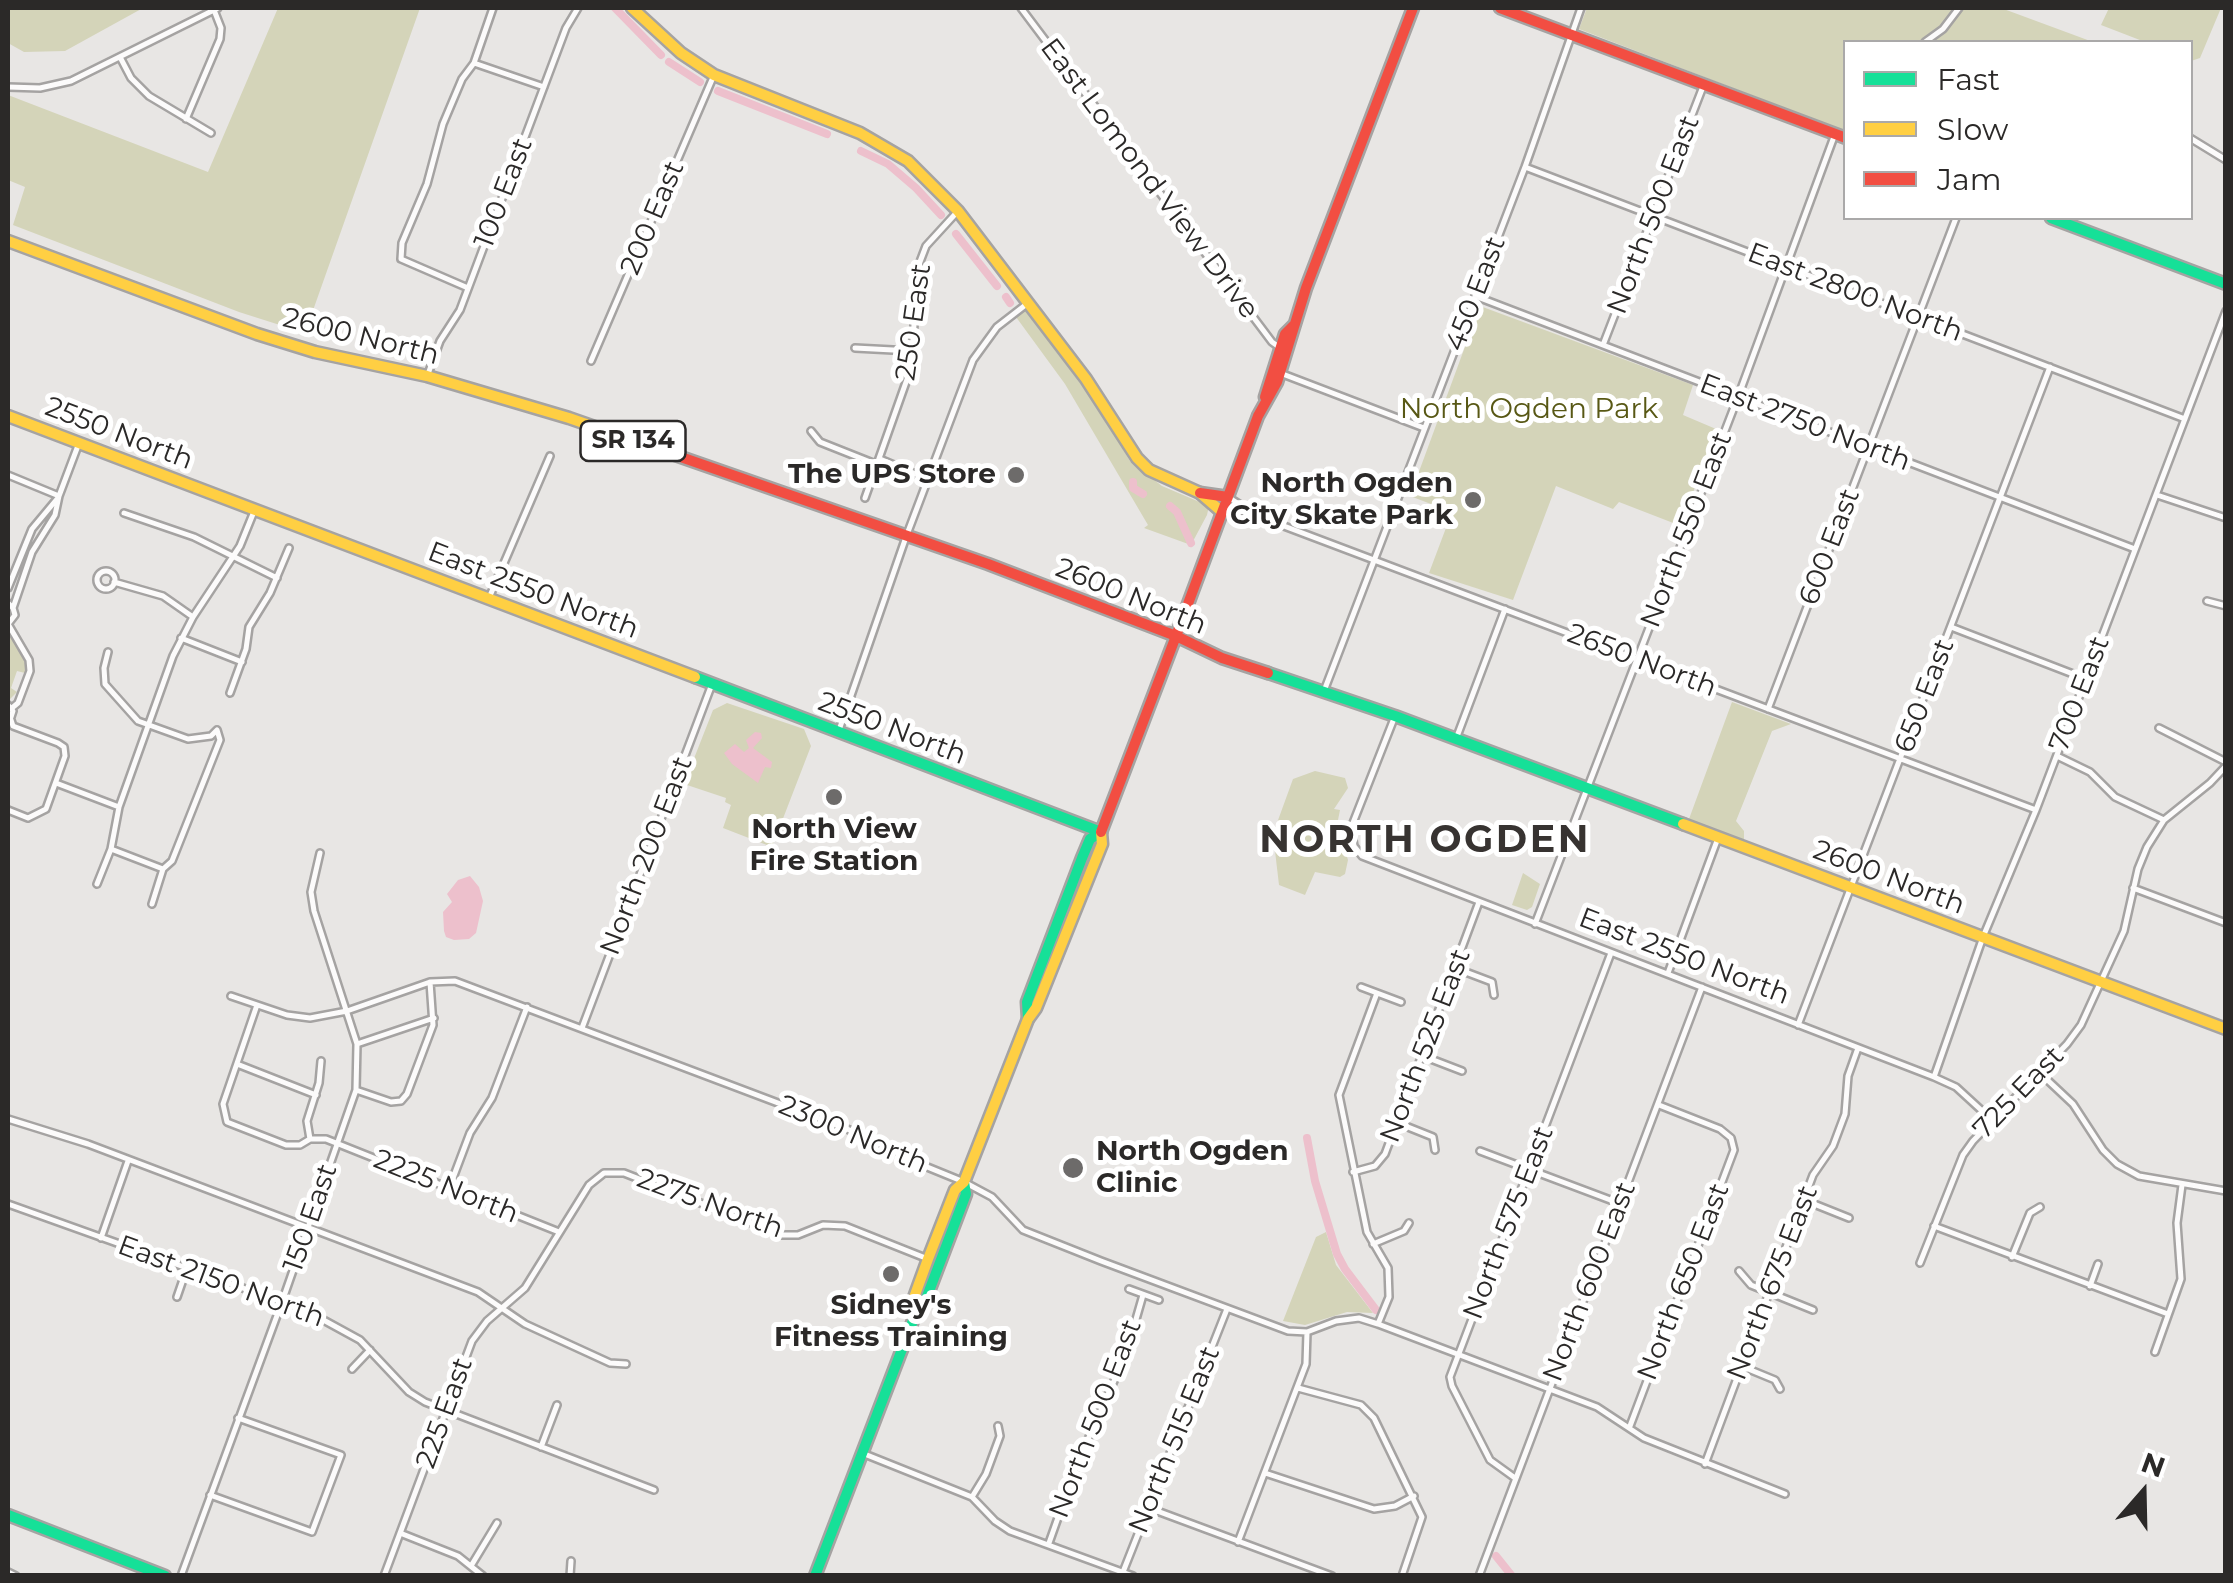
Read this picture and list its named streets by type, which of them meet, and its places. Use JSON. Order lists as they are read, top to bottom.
{
  "streets": {
    "main road": [
      "2600 North",
      "2550 North",
      "SR 134",
      "East 2550 North"
    ],
    "street": [
      "East Lomond View Drive",
      "100 East",
      "North 500 East",
      "200 East",
      "East 2800 North",
      "450 East",
      "250 East",
      "East 2750 North",
      "North 550 East",
      "600 East",
      "2650 North",
      "700 East",
      "650 East",
      "North 200 East",
      "North 525 East",
      "725 East",
      "2300 North",
      "2225 North",
      "2275 North",
      "150 East",
      "North 575 East",
      "East 2150 North",
      "North 600 East",
      "North 650 East",
      "North 675 East",
      "225 East",
      "North 515 East"
    ]
  },
  "crossings": [
    ["100 East", "2600 North"],
    ["North 500 East", "East 2800 North"],
    ["North 500 East", "East 2750 North"],
    ["East 2800 North", "450 East"],
    ["East 2800 North", "North 550 East"],
    ["East 2800 North", "600 East"],
    ["East 2800 North", "700 East"],
    ["East 2800 North", "650 East"],
    ["450 East", "2600 North"],
    ["450 East", "East 2750 North"],
    ["450 East", "2650 North"],
    ["2600 North", "North 550 East"],
    ["2600 North", "East 2550 North"],
    ["2600 North", "700 East"],
    ["2600 North", "650 East"],
    ["2600 North", "725 East"],
    ["East 2750 North", "North 550 East"],
    ["East 2750 North", "600 East"],
    ["East 2750 North", "700 East"],
    ["East 2750 North", "650 East"],
    ["2550 North", "East 2550 North"],
    ["2550 North", "North 200 East"],
    ["North 550 East", "East 2550 North"],
    ["North 550 East", "2650 North"],
    ["600 East", "2650 North"],
    ["East 2550 North", "700 East"],
    ["East 2550 North", "650 East"],
    ["East 2550 North", "North 525 East"],
    ["East 2550 North", "725 East"],
    ["East 2550 North", "North 575 East"],
    ["East 2550 North", "North 600 East"],
    ["East 2550 North", "North 675 East"],
    ["2650 North", "700 East"],
    ["2650 North", "650 East"],
    ["North 200 East", "2300 North"],
    ["2300 North", "150 East"],
    ["2300 North", "North 575 East"],
    ["2300 North", "North 600 East"],
    ["2300 North", "North 650 East"],
    ["2300 North", "North 675 East"],
    ["2300 North", "North 515 East"],
    ["2225 North", "150 East"],
    ["2225 North", "225 East"],
    ["2275 North", "225 East"],
    ["150 East", "East 2150 North"],
    ["North 575 East", "North 600 East"],
    ["East 2150 North", "225 East"],
    ["North 600 East", "North 650 East"]
  ],
  "districts": ["NORTH OGDEN"],
  "parks": ["North Ogden Park"],
  "places": [
    "The UPS Store",
    "North Ogden City Skate Park",
    "North View Fire Station",
    "North Ogden Clinic",
    "Sidney's Fitness Training"
  ],
  "legend": ["Fast", "Slow", "Jam"],
  "north": "top"
}
